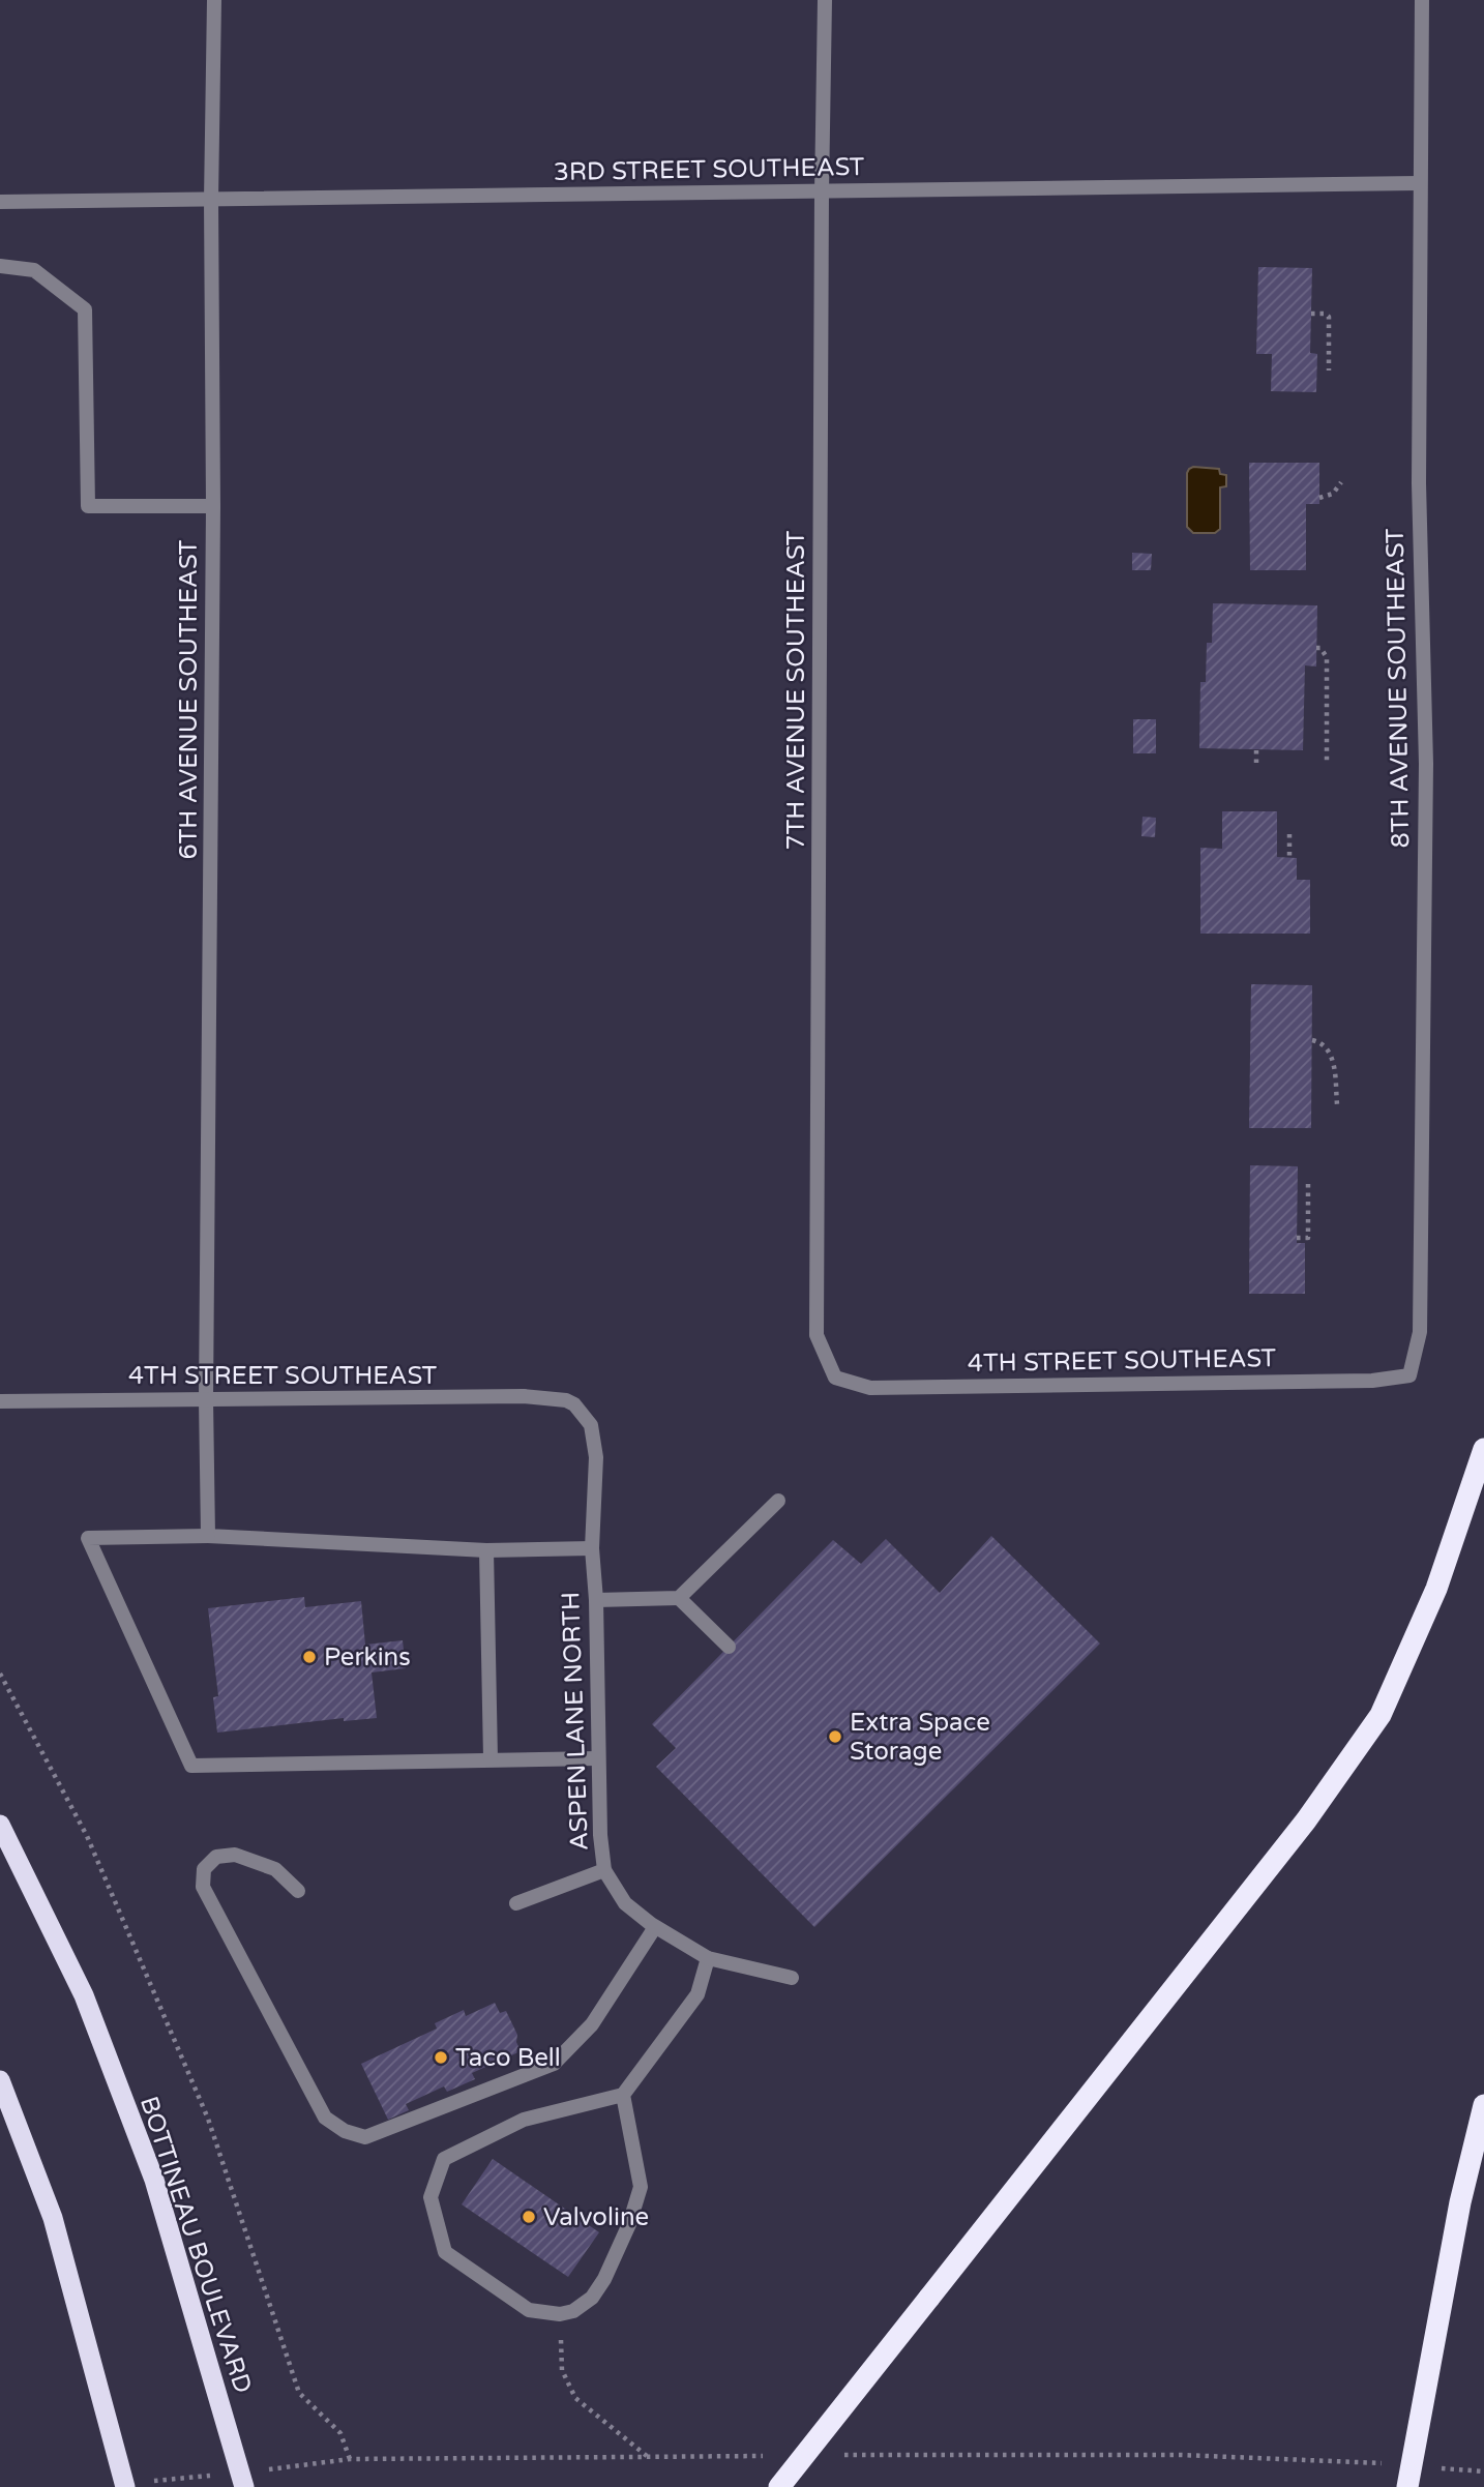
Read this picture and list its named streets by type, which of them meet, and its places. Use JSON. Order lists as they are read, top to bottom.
{
  "streets": {
    "highway": ["BOTTINEAU BOULEVARD"],
    "street": [
      "3RD STREET SOUTHEAST",
      "8TH AVENUE SOUTHEAST",
      "7TH AVENUE SOUTHEAST",
      "6TH AVENUE SOUTHEAST",
      "4TH STREET SOUTHEAST",
      "ASPEN LANE NORTH"
    ]
  },
  "crossings": [
    ["3RD STREET SOUTHEAST", "8TH AVENUE SOUTHEAST"],
    ["3RD STREET SOUTHEAST", "7TH AVENUE SOUTHEAST"],
    ["3RD STREET SOUTHEAST", "6TH AVENUE SOUTHEAST"],
    ["8TH AVENUE SOUTHEAST", "4TH STREET SOUTHEAST"],
    ["7TH AVENUE SOUTHEAST", "4TH STREET SOUTHEAST"],
    ["6TH AVENUE SOUTHEAST", "4TH STREET SOUTHEAST"],
    ["4TH STREET SOUTHEAST", "ASPEN LANE NORTH"]
  ],
  "places": [
    "Perkins",
    "Extra Space Storage",
    "Taco Bell",
    "Valvoline"
  ]
}
